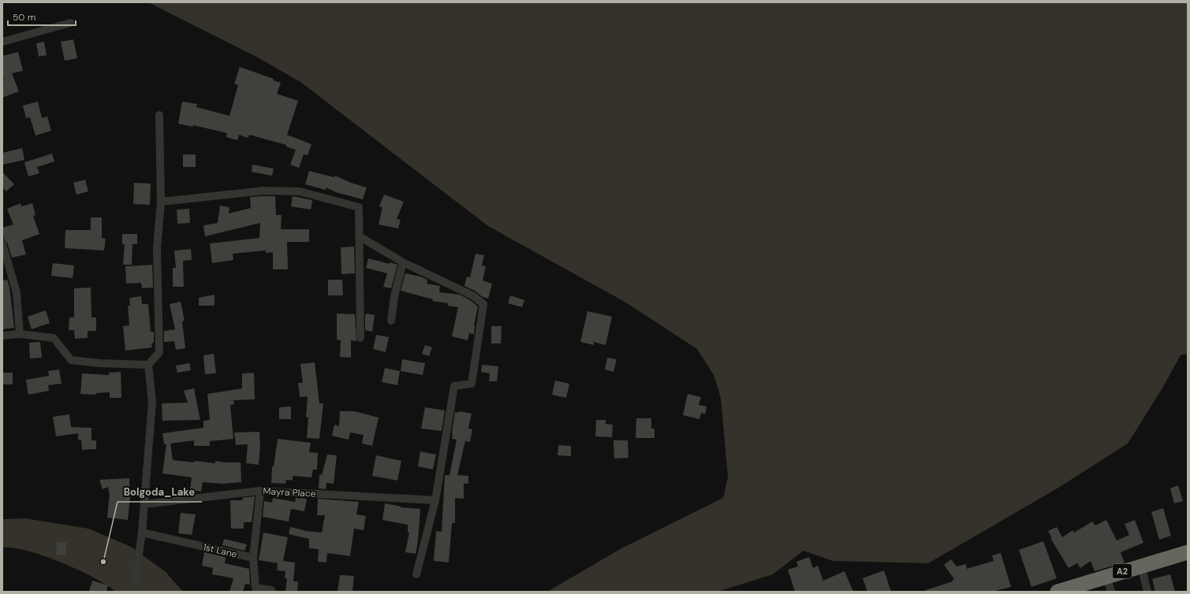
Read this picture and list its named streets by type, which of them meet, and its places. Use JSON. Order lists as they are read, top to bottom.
{
  "streets": {
    "highway": ["A2"],
    "street": ["Mayra Place", "1st Lane"]
  },
  "places": ["Bolgoda_Lake"],
  "scale_bar": "50 m"
}
